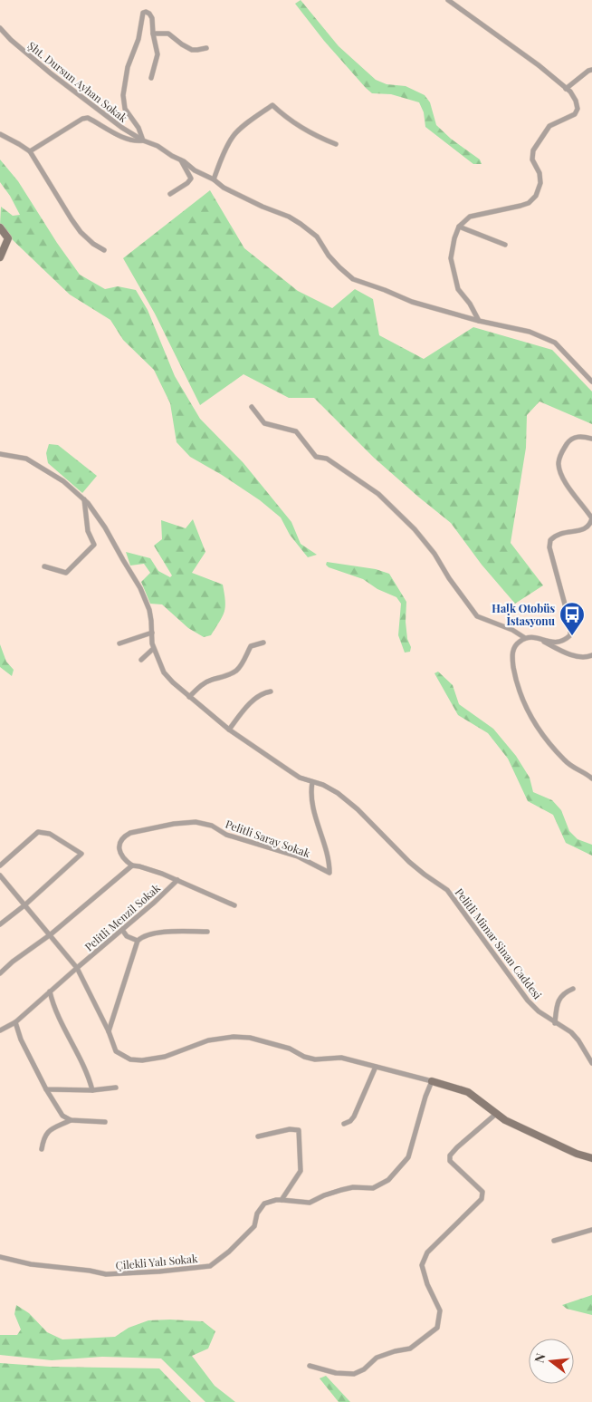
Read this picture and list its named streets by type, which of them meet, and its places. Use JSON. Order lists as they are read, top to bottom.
{
  "streets": {
    "street": [
      "Şht. Dursun Ayhan Sokak",
      "Pelitli Saray Sokak",
      "Pelitli Menzil Sokak",
      "Pelitli Mimar Sinan Caddesi",
      "Çilekli Yalı Sokak"
    ]
  },
  "crossings": [
    ["Pelitli Saray Sokak", "Pelitli Mimar Sinan Caddesi"]
  ],
  "places": {
    "bus stop": ["Halk Otobüs İstasyonu"]
  },
  "north": "left"
}
